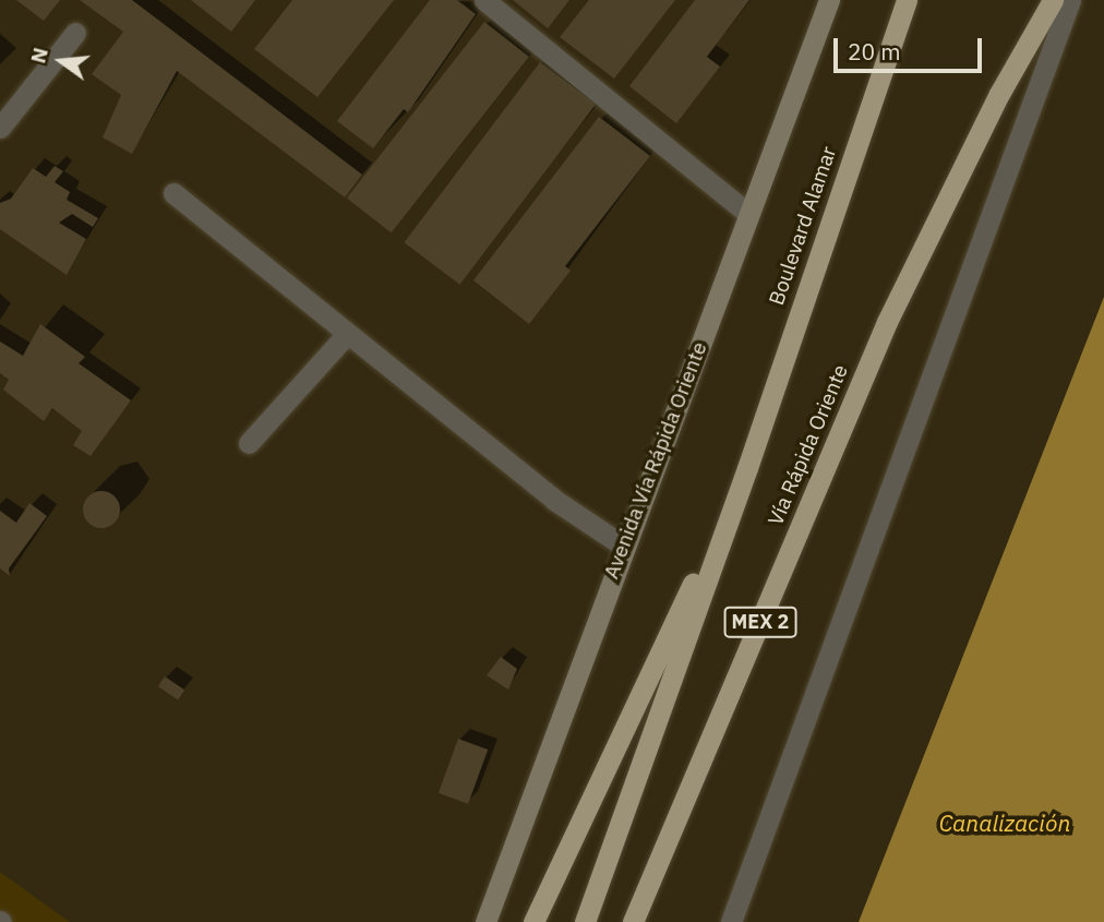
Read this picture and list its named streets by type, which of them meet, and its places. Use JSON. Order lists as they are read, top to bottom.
{
  "streets": {
    "highway": ["Boulevard Alamar", "Vía Rápida Oriente", "MEX 2"],
    "main road": ["Avenida Vía Rápida Oriente"]
  },
  "water": ["Canalización"],
  "scale_bar": "20 m",
  "north": "left"
}
